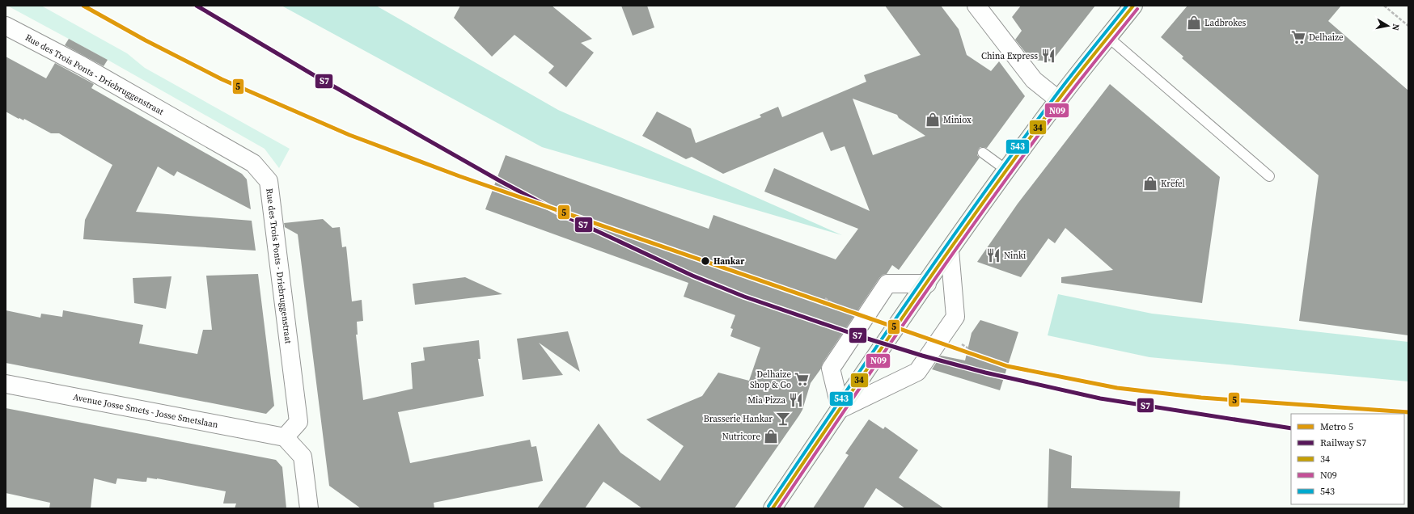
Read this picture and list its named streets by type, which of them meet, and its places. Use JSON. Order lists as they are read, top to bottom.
{
  "streets": {
    "street": ["Rue des Trois Ponts - Driebruggenstraat", "Avenue Josse Smets - Josse Smetslaan"]
  },
  "crossings": [
    ["Rue des Trois Ponts - Driebruggenstraat", "Avenue Josse Smets - Josse Smetslaan"]
  ],
  "places": {
    "shop": [
      "Ladbrokes",
      "Miniox",
      "Krëfel",
      "Nutricore"
    ],
    "supermarket": ["Delhaize", "Delhaize Shop & Go"],
    "restaurant": ["China Express", "Ninki", "Mia Pizza"],
    "other": ["Hankar"],
    "bar": ["Brasserie Hankar"]
  },
  "lines": [
    "metro line 5",
    "rail line S7",
    "transit line 34",
    "transit line 543",
    "transit line N09"
  ],
  "legend": [
    "Metro 5",
    "Railway S7",
    "34",
    "N09",
    "543"
  ],
  "north": "right"
}
